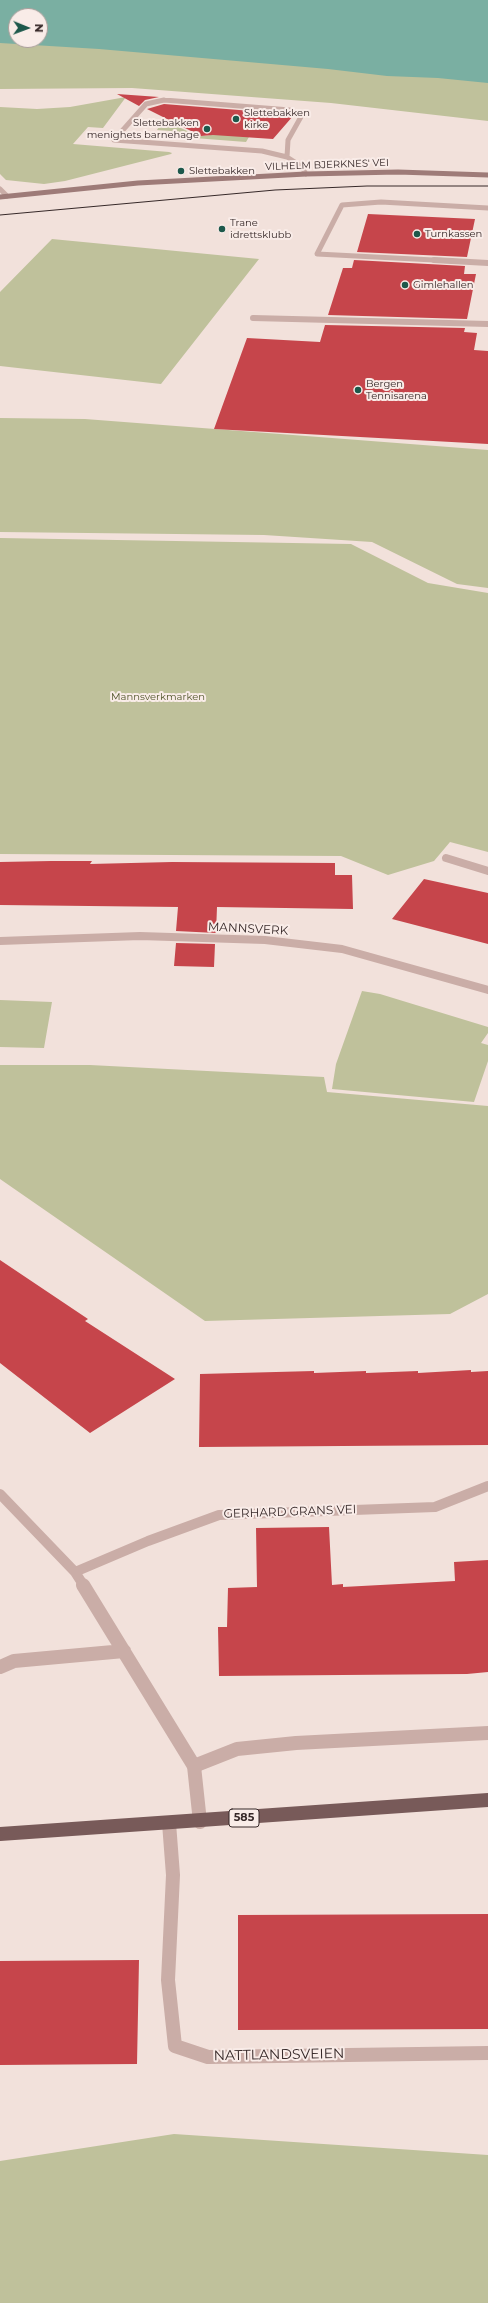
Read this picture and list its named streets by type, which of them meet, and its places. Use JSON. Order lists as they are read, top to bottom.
{
  "streets": {
    "main road": ["VILHELM BJERKNES' VEI", "585"],
    "street": ["MANNSVERK", "GERHARD GRANS VEI", "NATTLANDSVEIEN"]
  },
  "crossings": [
    ["585", "NATTLANDSVEIEN"]
  ],
  "parks": ["Mannsverkmarken"],
  "places": [
    "Slettebakken kirke",
    "Slettebakken menighets barnehage",
    "Slettebakken",
    "Trane idrettsklubb",
    "Turnkassen",
    "Gimlehallen",
    "Bergen Tennisarena"
  ],
  "north": "right"
}
